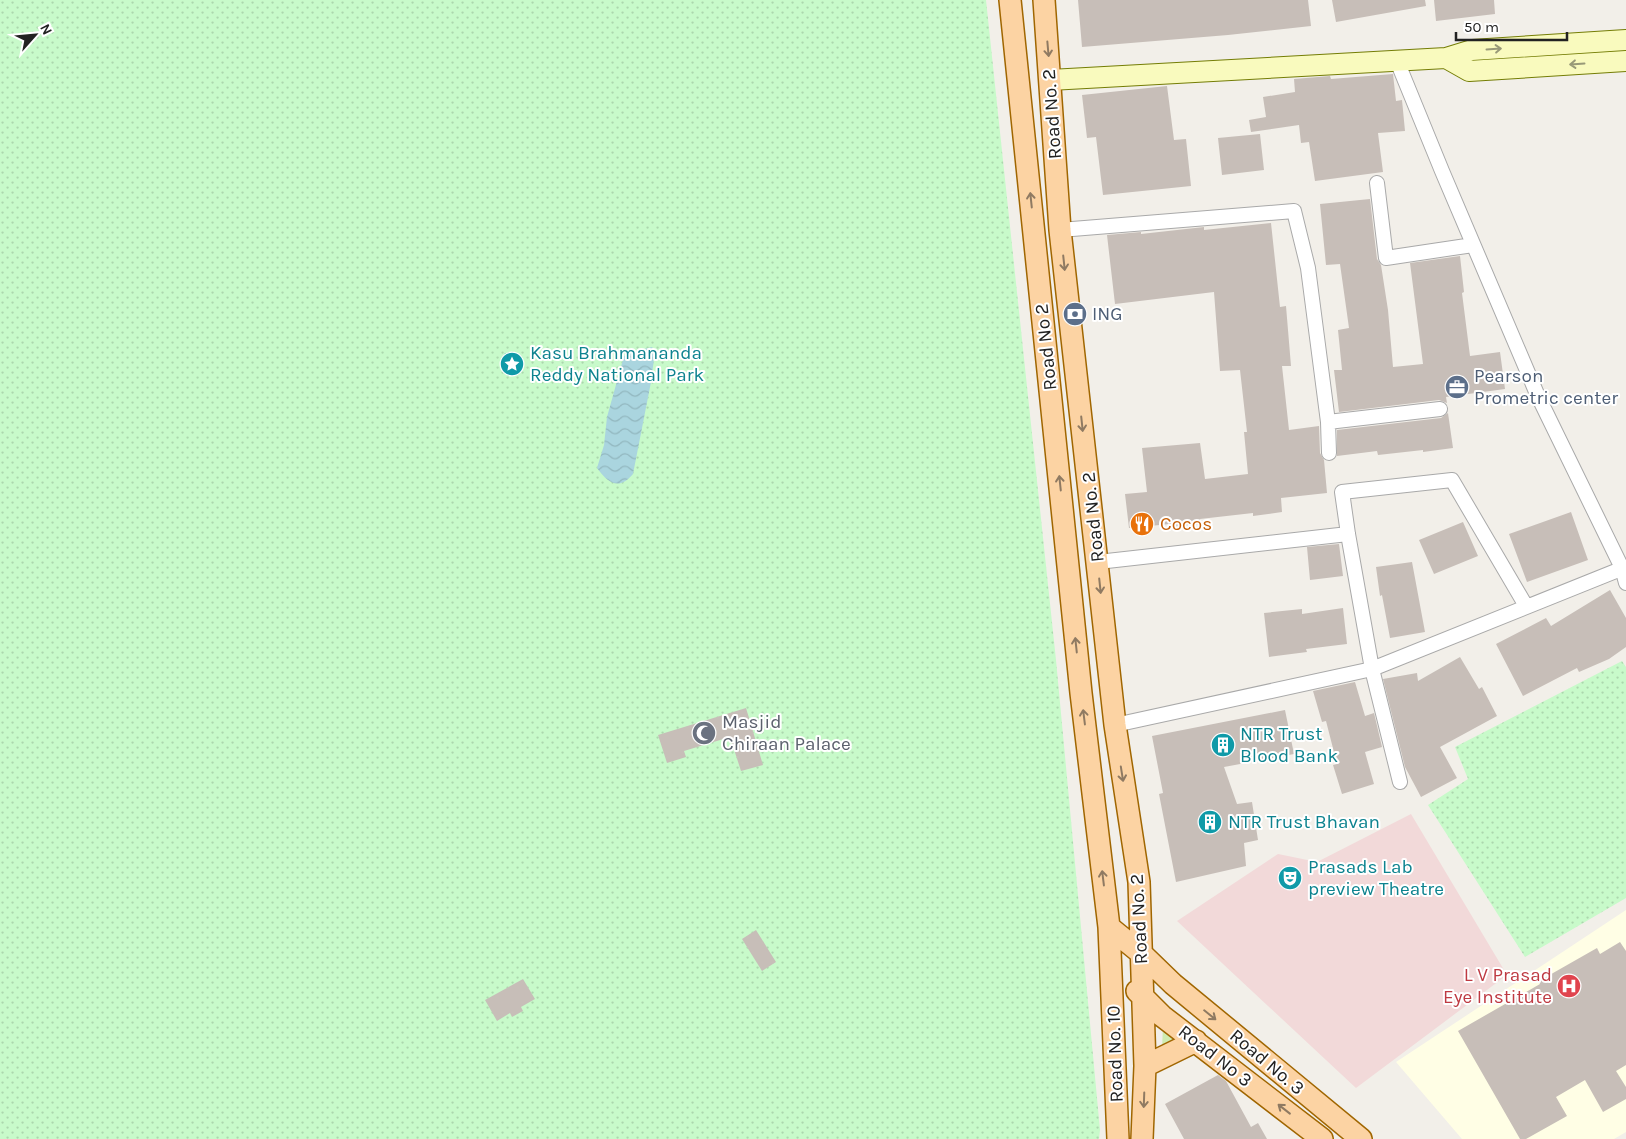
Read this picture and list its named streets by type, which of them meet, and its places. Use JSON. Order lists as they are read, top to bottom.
{
  "streets": {
    "main road": [
      "Road No. 2",
      "Road No 2",
      "Road No. 10",
      "Road No 3",
      "Road No. 3"
    ]
  },
  "crossings": [
    ["Road No. 2", "Road No. 10"],
    ["Road No. 2", "Road No 3"],
    ["Road No. 2", "Road No. 3"],
    ["Road No 2", "Road No. 3"],
    ["Road No. 10", "Road No 3"]
  ],
  "one_way": [
    "Road No. 2",
    "Road No 2",
    "Road No 3",
    "Road No. 3"
  ],
  "places": {
    "bank": ["ING"],
    "place": ["Kasu Brahmananda Reddy National Park"],
    "office": ["Pearson Prometric center"],
    "restaurant": ["Cocos"],
    "mosque": ["Masjid Chiraan Palace"],
    "building": ["NTR Trust Blood Bank", "NTR Trust Bhavan"],
    "theatre": ["Prasads Lab preview Theatre"],
    "hospital": ["L V Prasad Eye Institute"]
  },
  "scale_bar": "50 m",
  "north": "top right"
}
